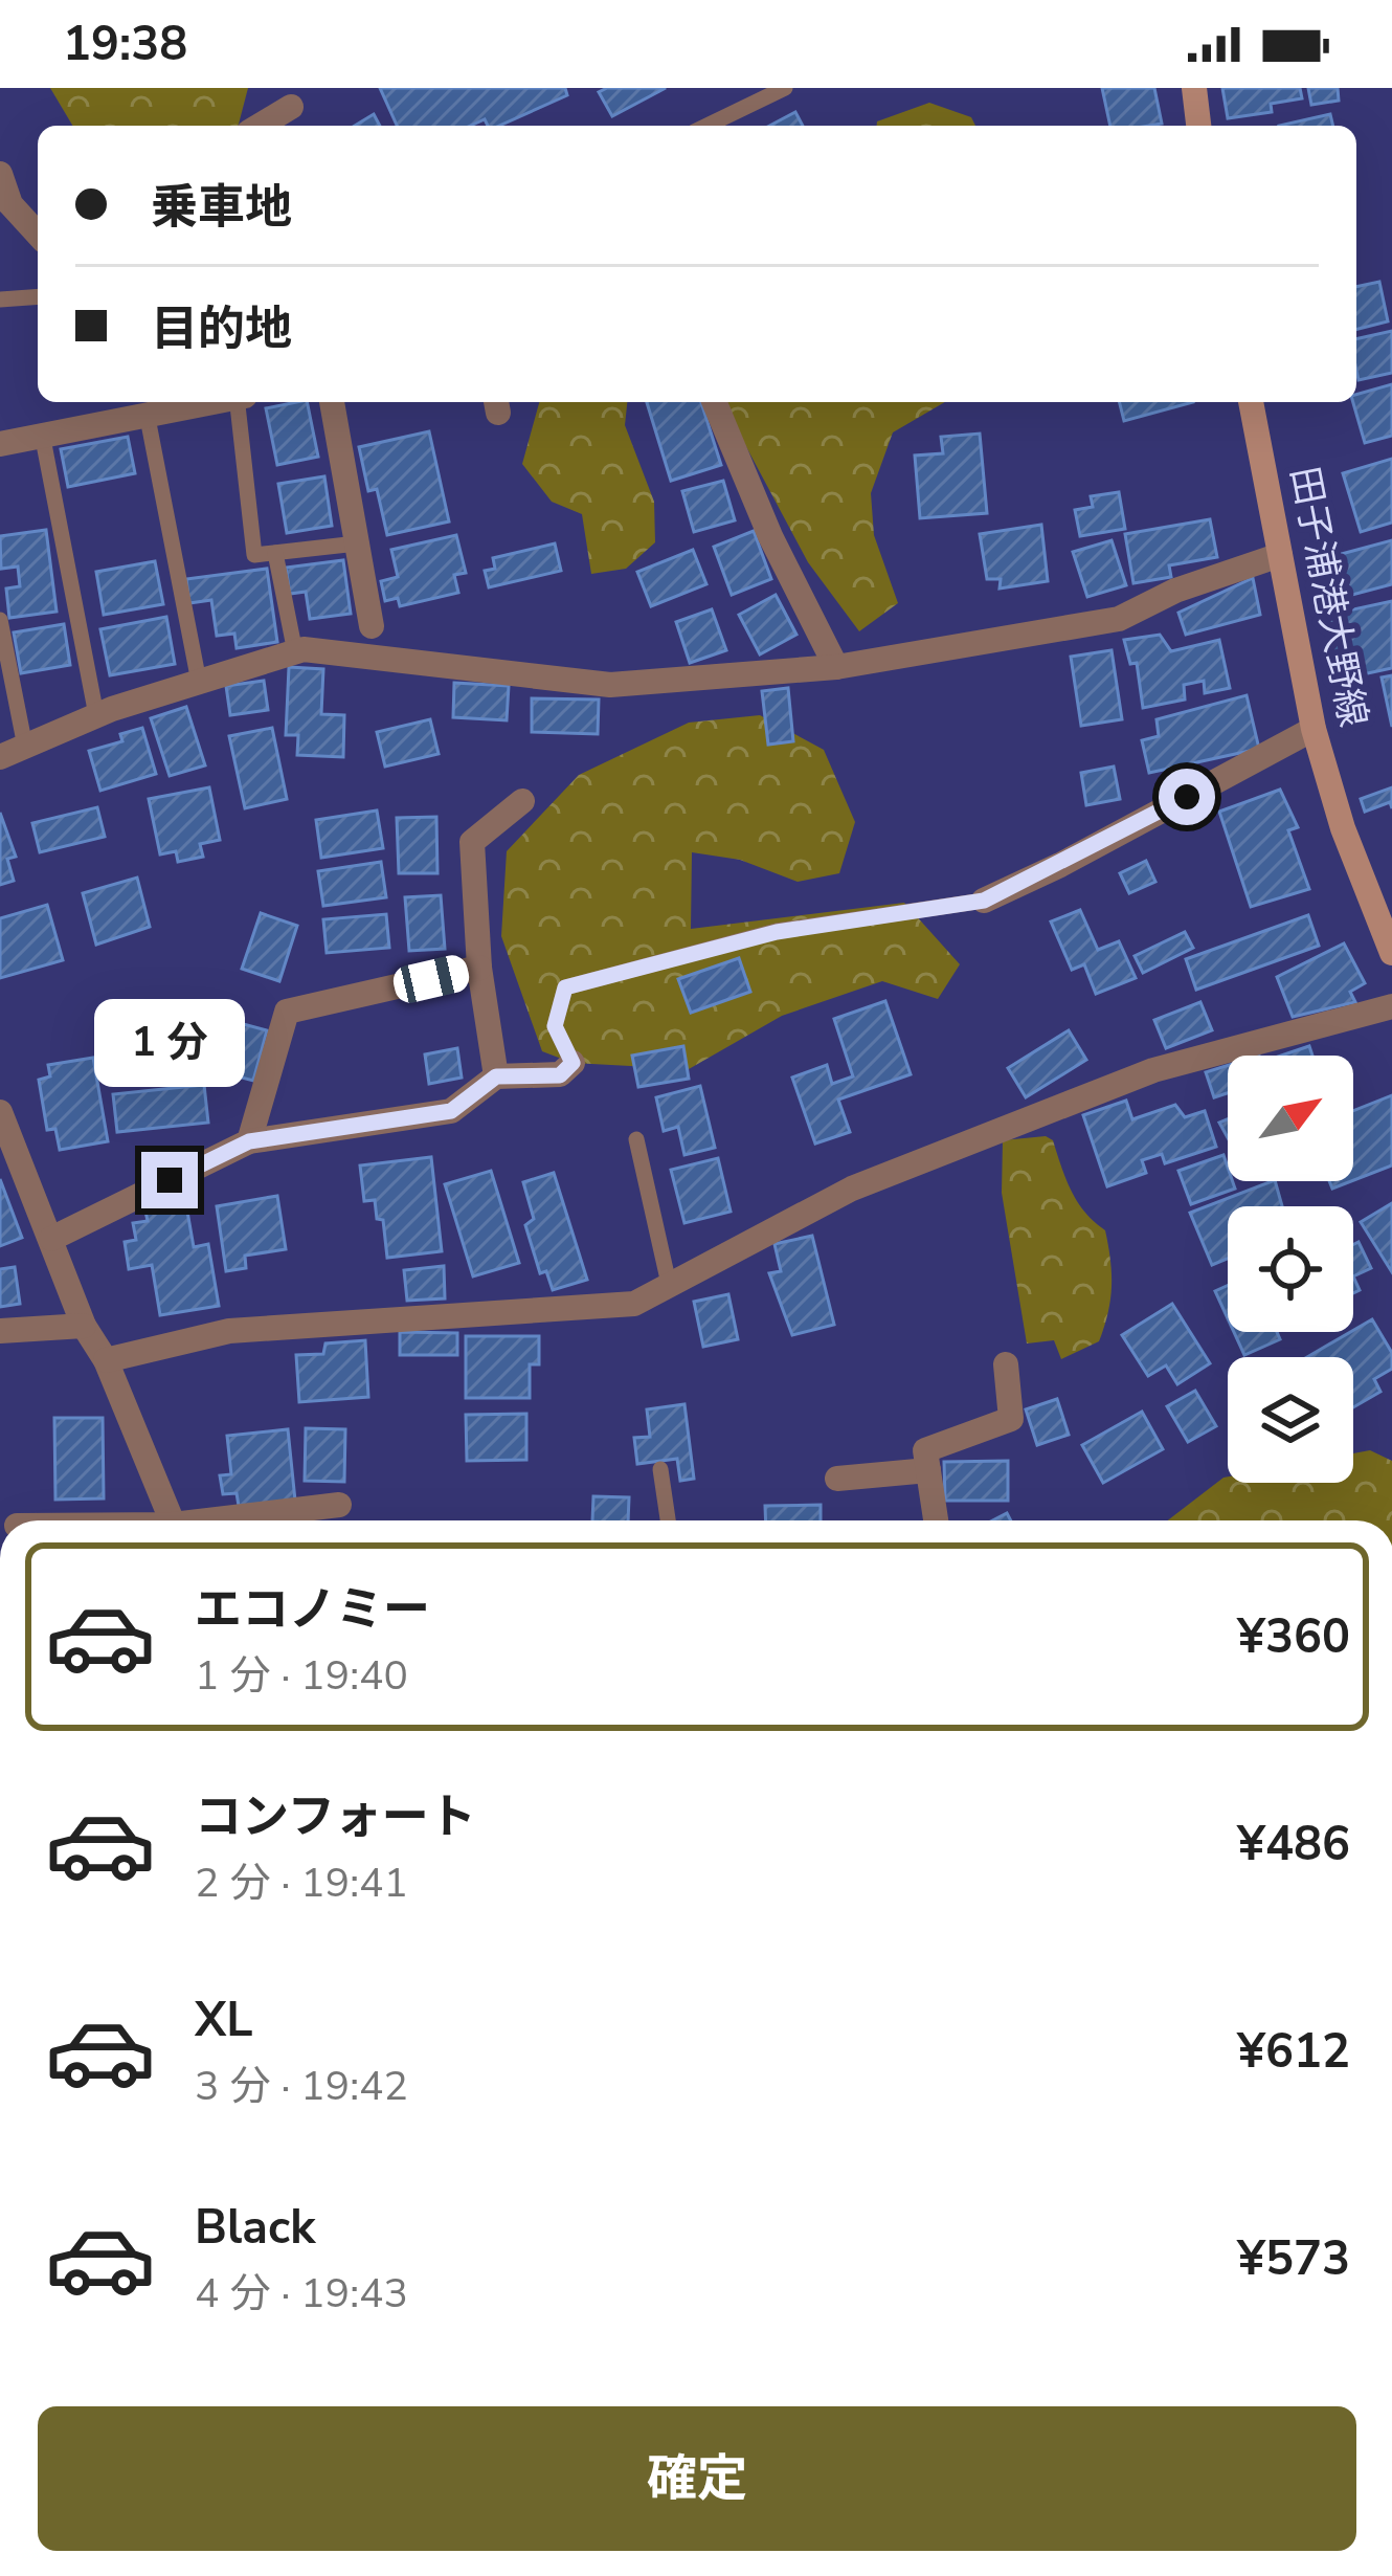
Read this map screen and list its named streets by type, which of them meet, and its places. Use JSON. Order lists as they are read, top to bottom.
{
  "streets": {
    "main road": ["田子浦港大野線"]
  },
  "north": "top right",
  "page": {
    "status": "19:38",
    "banner": ["乗車地", "目的地"],
    "bubble": "1 分",
    "list": [
      {
        "name": "エコノミー",
        "note": "1 分 · 19:40",
        "value": "¥360"
      },
      {
        "name": "コンフォート",
        "note": "2 分 · 19:41",
        "value": "¥486"
      },
      {
        "name": "XL",
        "note": "3 分 · 19:42",
        "value": "¥612"
      },
      {
        "name": "Black",
        "note": "4 分 · 19:43",
        "value": "¥573"
      }
    ],
    "buttons": "確定"
  }
}
